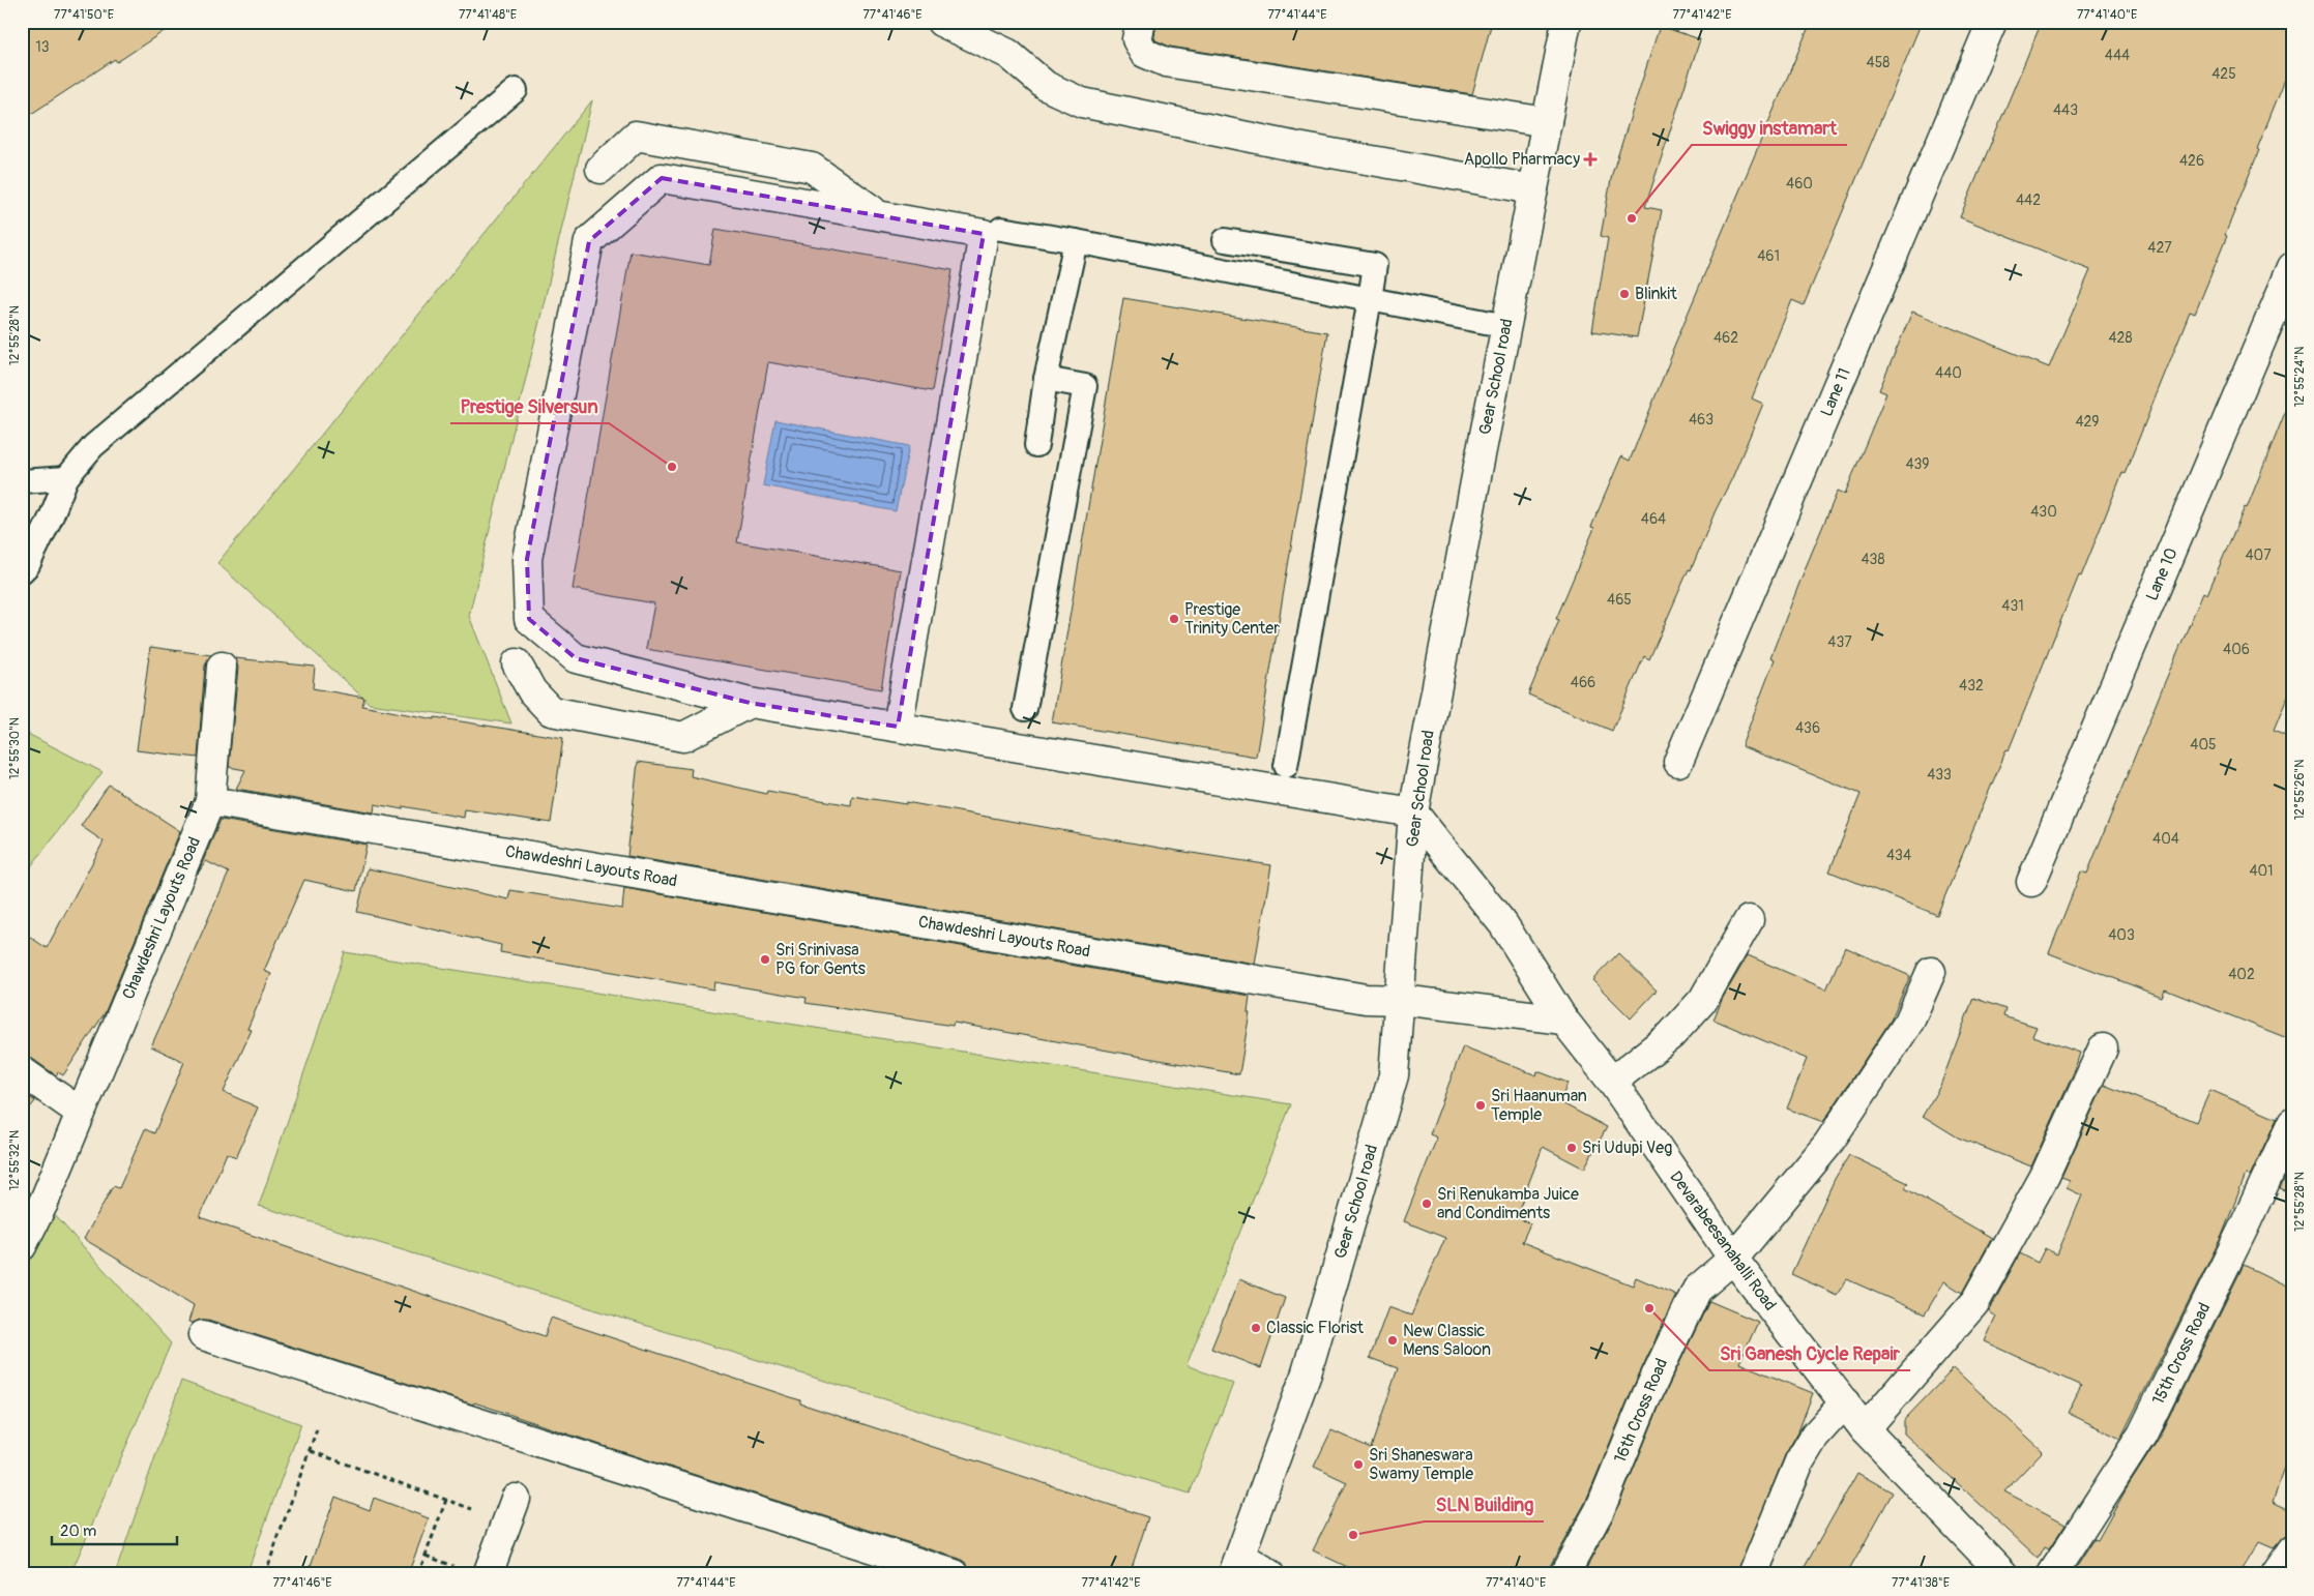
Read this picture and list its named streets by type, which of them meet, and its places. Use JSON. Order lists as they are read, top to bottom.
{
  "streets": {
    "street": [
      "Gear School road",
      "Lane 11",
      "Lane 10",
      "Chawdeshri Layouts Road",
      "Devarabeesanahalli Road",
      "15th Cross Road",
      "16th Cross Road"
    ]
  },
  "crossings": [
    ["Gear School road", "Chawdeshri Layouts Road"],
    ["Gear School road", "Devarabeesanahalli Road"],
    ["Chawdeshri Layouts Road", "Devarabeesanahalli Road"],
    ["Devarabeesanahalli Road", "16th Cross Road"]
  ],
  "places": {
    "health": ["Apollo Pharmacy"],
    "other": [
      "Swiggy instamart",
      "Blinkit",
      "Prestige Silversun",
      "Prestige Trinity Center",
      "Sri Srinivasa PG for Gents",
      "Sri Haanuman Temple",
      "Sri Udupi Veg",
      "Sri Renukamba Juice and Condiments",
      "Sri Ganesh Cycle Repair",
      "Classic Florist",
      "New Classic Mens Saloon",
      "Sri Shaneswara Swamy Temple",
      "SLN Building"
    ]
  },
  "house_numbers": [
    "13",
    "444",
    "458",
    "425",
    "443",
    "426",
    "460",
    "442",
    "427",
    "461",
    "462",
    "428",
    "440",
    "463",
    "429",
    "439",
    "430",
    "464",
    "407",
    "438",
    "465",
    "431",
    "437",
    "406",
    "466",
    "432",
    "436",
    "405",
    "433",
    "404",
    "434",
    "401",
    "403",
    "402"
  ],
  "scale_bar": "20 m",
  "coordinates": [
    "77°41'50\"E",
    "77°41'48\"E",
    "77°41'46\"E",
    "77°41'44\"E",
    "77°41'42\"E",
    "77°41'40\"E",
    "12°55'28\"N",
    "12°55'24\"N",
    "12°55'30\"N",
    "12°55'26\"N",
    "12°55'32\"N",
    "77°41'38\"E"
  ]
}
